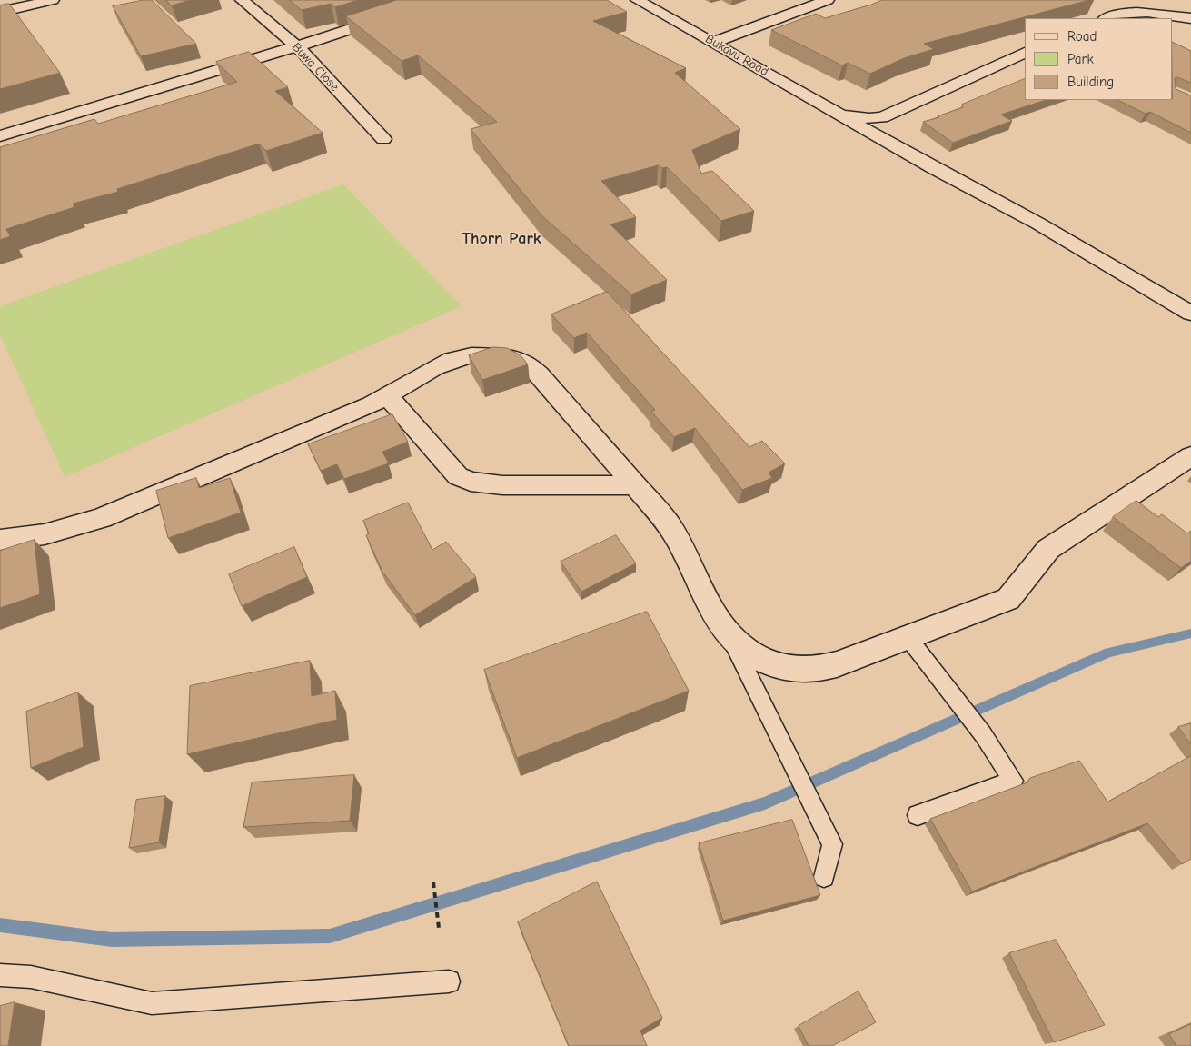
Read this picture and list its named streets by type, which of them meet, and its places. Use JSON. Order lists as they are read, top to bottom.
{
  "streets": {
    "street": ["Bukavu Road", "Buwa Close"]
  },
  "districts": ["Thorn Park"],
  "legend": ["Road", "Park", "Building"]
}
